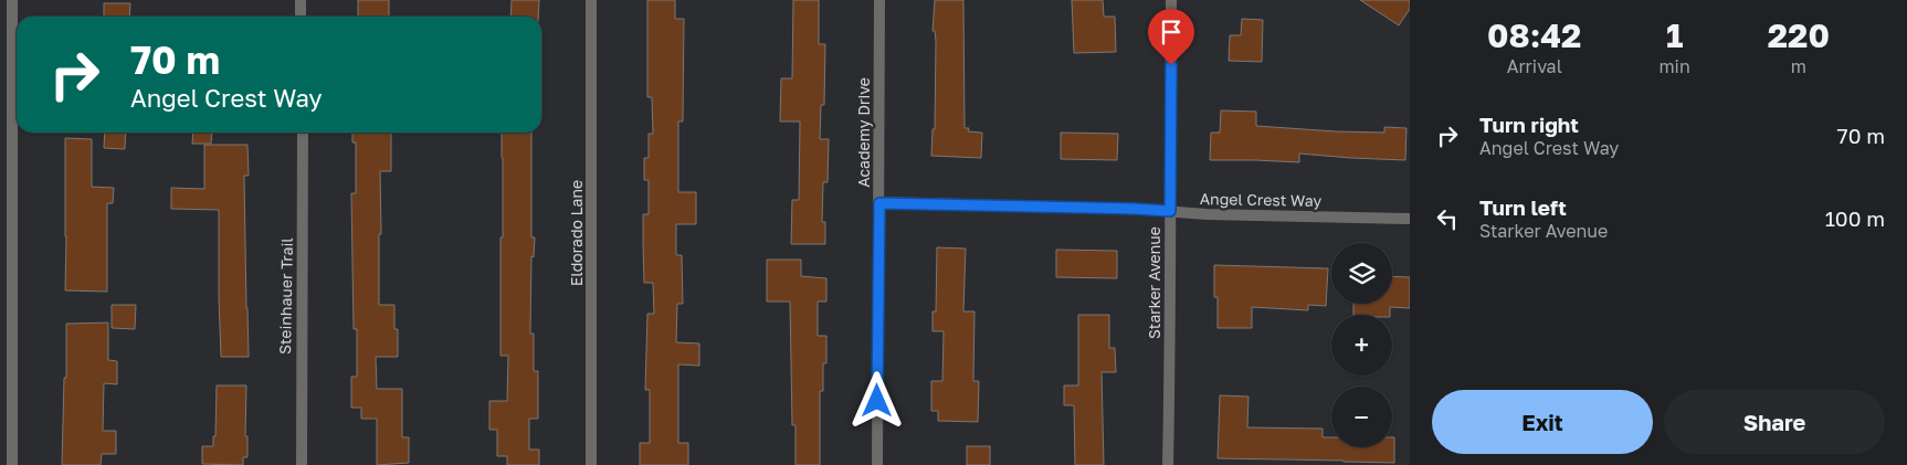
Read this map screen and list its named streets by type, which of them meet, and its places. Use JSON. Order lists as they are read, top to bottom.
{
  "streets": {
    "street": [
      "Academy Drive",
      "Angel Crest Way",
      "Eldorado Lane",
      "Starker Avenue",
      "Steinhauer Trail"
    ]
  },
  "crossings": [
    ["Academy Drive", "Angel Crest Way"],
    ["Angel Crest Way", "Starker Avenue"]
  ],
  "page": {
    "eta": [
      "08:42",
      "Arrival",
      "1",
      "min",
      "220",
      "m"
    ],
    "turn": ["70 m", "Angel Crest Way"],
    "list": [
      {
        "name": "Turn right",
        "note": "Angel Crest Way",
        "value": "70 m"
      },
      {
        "name": "Turn left",
        "note": "Starker Avenue",
        "value": "100 m"
      }
    ],
    "map_buttons": ["+", "−"],
    "buttons": ["Exit", "Share"]
  }
}
